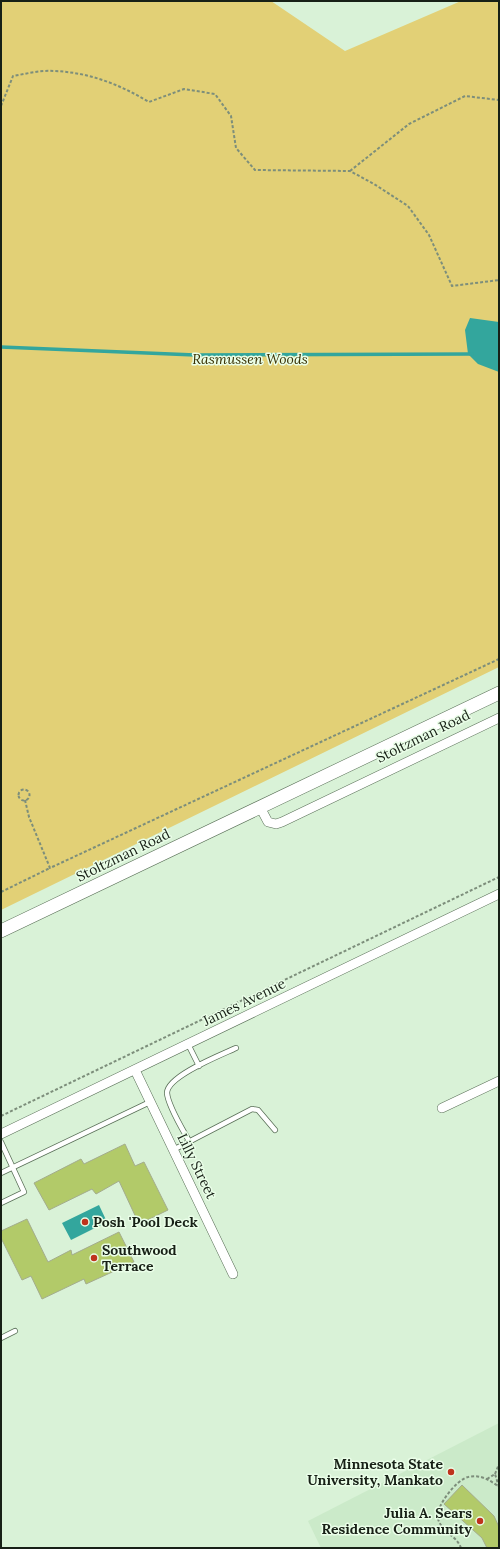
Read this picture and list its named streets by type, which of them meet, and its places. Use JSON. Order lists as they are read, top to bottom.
{
  "streets": {
    "street": ["Stoltzman Road", "James Avenue", "Lilly Street"]
  },
  "crossings": [
    ["James Avenue", "Lilly Street"]
  ],
  "parks": ["Rasmussen Woods"],
  "places": [
    "Posh 'Pool Deck",
    "Southwood Terrace",
    "Minnesota State University, Mankato",
    "Julia A. Sears Residence Community"
  ]
}
